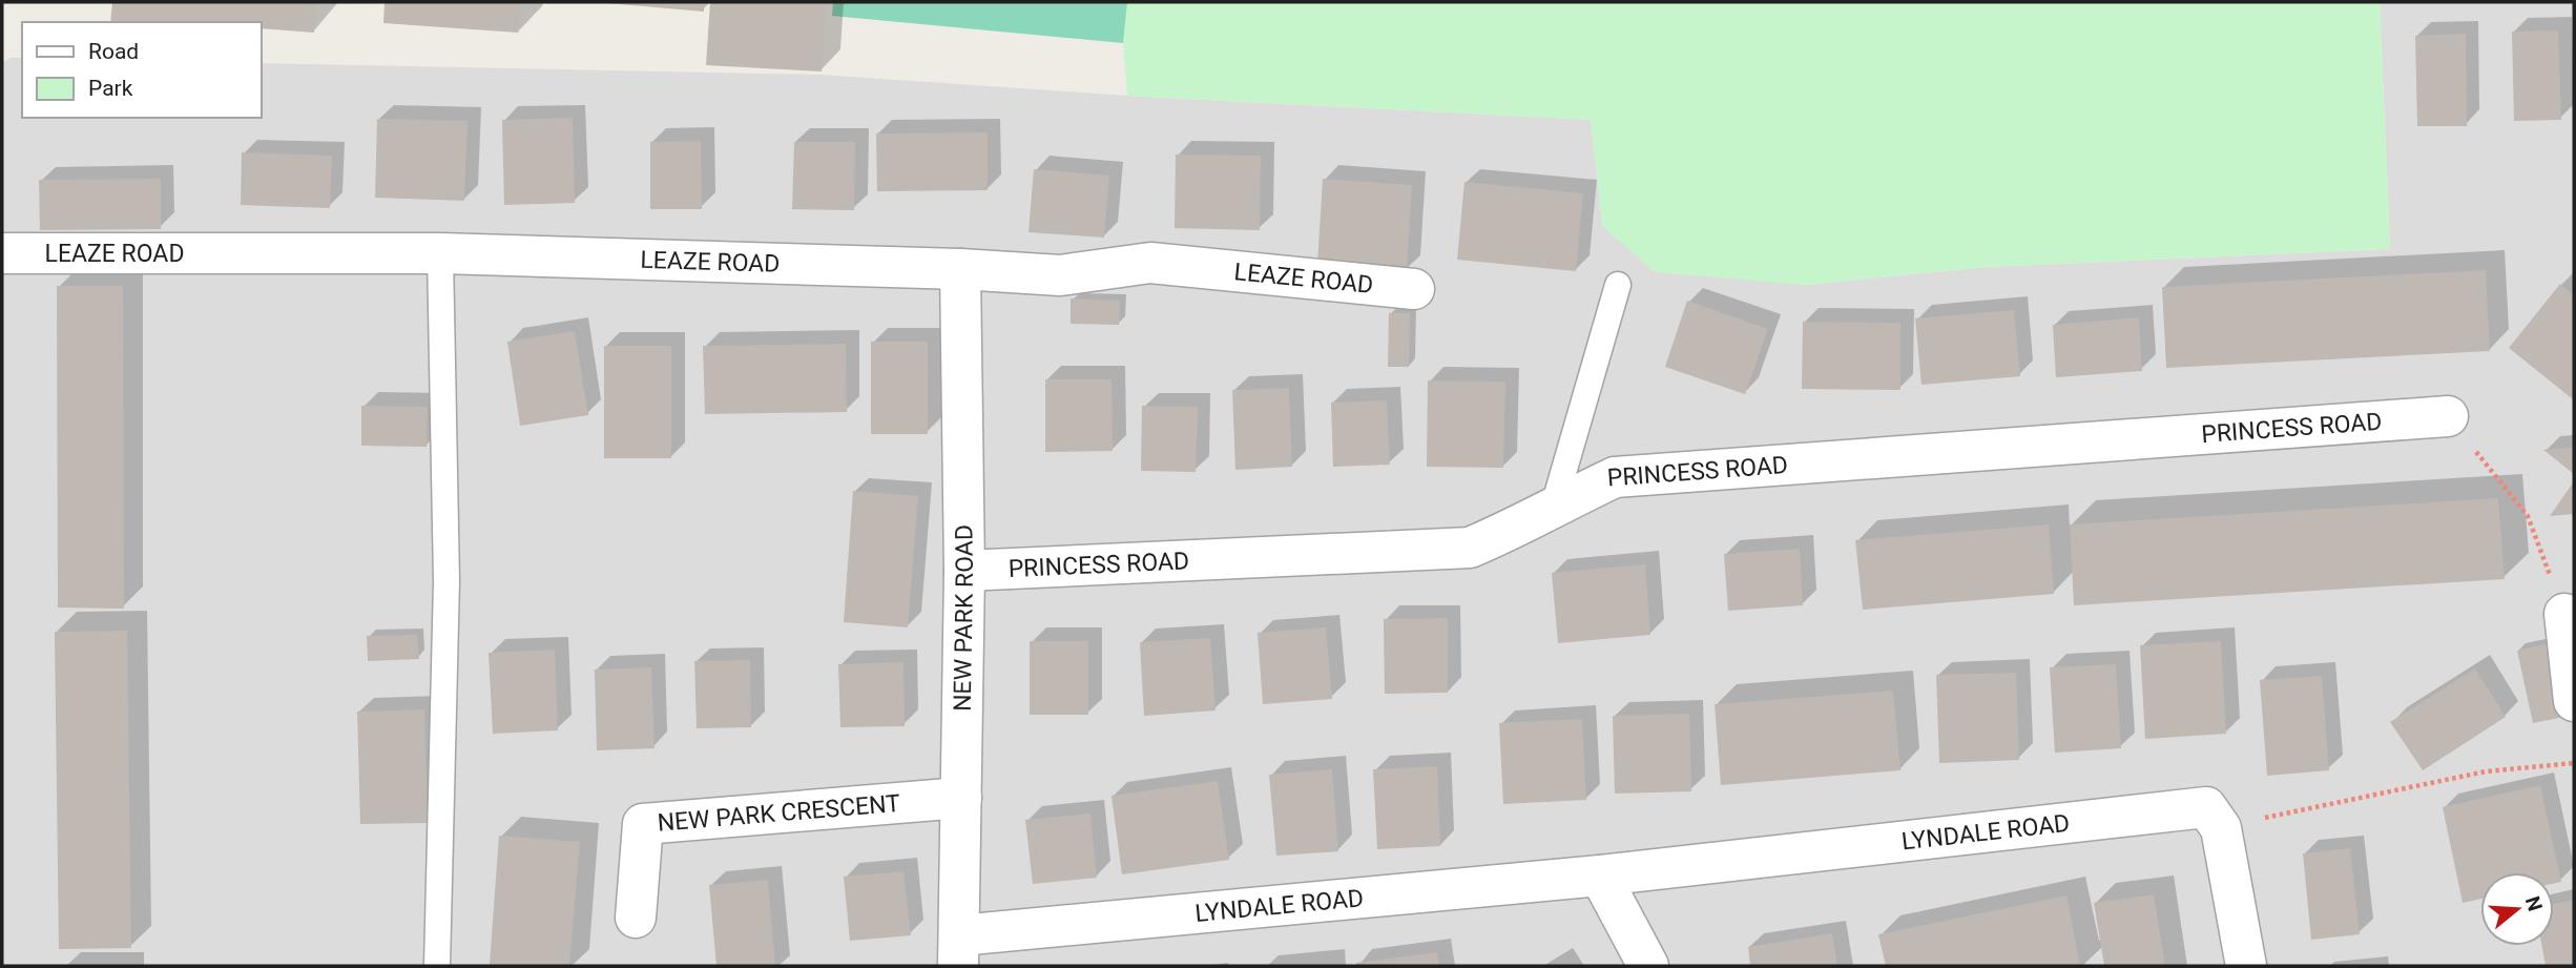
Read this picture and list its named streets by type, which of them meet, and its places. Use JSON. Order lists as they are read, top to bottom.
{
  "streets": {
    "street": [
      "LEAZE ROAD",
      "PRINCESS ROAD",
      "NEW PARK ROAD",
      "NEW PARK CRESCENT",
      "LYNDALE ROAD"
    ]
  },
  "crossings": [
    ["LEAZE ROAD", "NEW PARK ROAD"],
    ["PRINCESS ROAD", "NEW PARK ROAD"],
    ["NEW PARK ROAD", "NEW PARK CRESCENT"],
    ["NEW PARK ROAD", "LYNDALE ROAD"]
  ],
  "legend": ["Road", "Park"],
  "north": "right"
}
